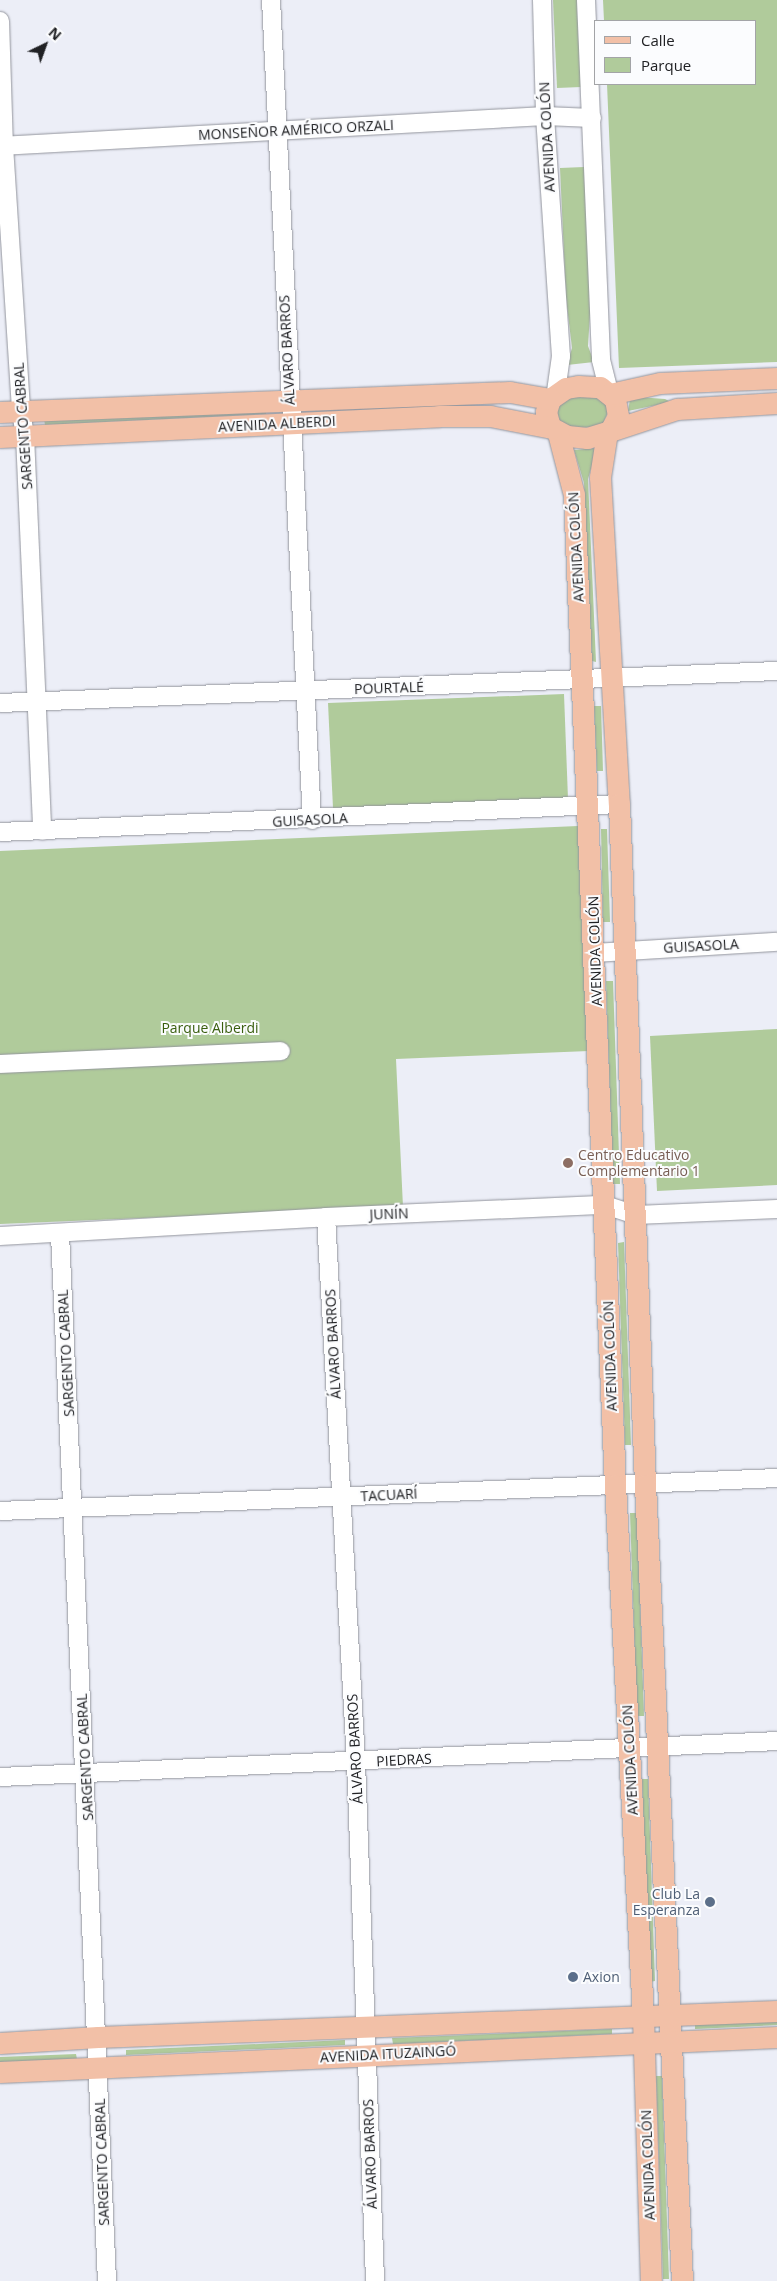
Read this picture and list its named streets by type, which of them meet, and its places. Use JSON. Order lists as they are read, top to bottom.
{
  "streets": {
    "main road": ["AVENIDA COLÓN", "AVENIDA ALBERDI", "AVENIDA ITUZAINGÓ"],
    "street": [
      "MONSEÑOR AMÉRICO ORZALI",
      "ÁLVARO BARROS",
      "SARGENTO CABRAL",
      "POURTALÉ",
      "GUISASOLA",
      "JUNÍN",
      "TACUARÍ",
      "PIEDRAS"
    ]
  },
  "crossings": [
    ["MONSEÑOR AMÉRICO ORZALI", "AVENIDA COLÓN"],
    ["MONSEÑOR AMÉRICO ORZALI", "ÁLVARO BARROS"],
    ["MONSEÑOR AMÉRICO ORZALI", "SARGENTO CABRAL"],
    ["AVENIDA COLÓN", "AVENIDA ALBERDI"],
    ["AVENIDA COLÓN", "POURTALÉ"],
    ["AVENIDA COLÓN", "GUISASOLA"],
    ["AVENIDA COLÓN", "JUNÍN"],
    ["AVENIDA COLÓN", "TACUARÍ"],
    ["AVENIDA COLÓN", "PIEDRAS"],
    ["AVENIDA COLÓN", "AVENIDA ITUZAINGÓ"],
    ["ÁLVARO BARROS", "AVENIDA ALBERDI"],
    ["ÁLVARO BARROS", "POURTALÉ"],
    ["ÁLVARO BARROS", "GUISASOLA"],
    ["ÁLVARO BARROS", "JUNÍN"],
    ["ÁLVARO BARROS", "TACUARÍ"],
    ["ÁLVARO BARROS", "PIEDRAS"],
    ["ÁLVARO BARROS", "AVENIDA ITUZAINGÓ"],
    ["AVENIDA ALBERDI", "SARGENTO CABRAL"],
    ["SARGENTO CABRAL", "POURTALÉ"],
    ["SARGENTO CABRAL", "GUISASOLA"],
    ["SARGENTO CABRAL", "JUNÍN"],
    ["SARGENTO CABRAL", "TACUARÍ"],
    ["SARGENTO CABRAL", "PIEDRAS"],
    ["SARGENTO CABRAL", "AVENIDA ITUZAINGÓ"]
  ],
  "parks": ["Parque Alberdi"],
  "places": ["Centro Educativo Complementario 1", "Club La Esperanza", "Axion"],
  "legend": ["Calle", "Parque"],
  "north": "top right"
}
